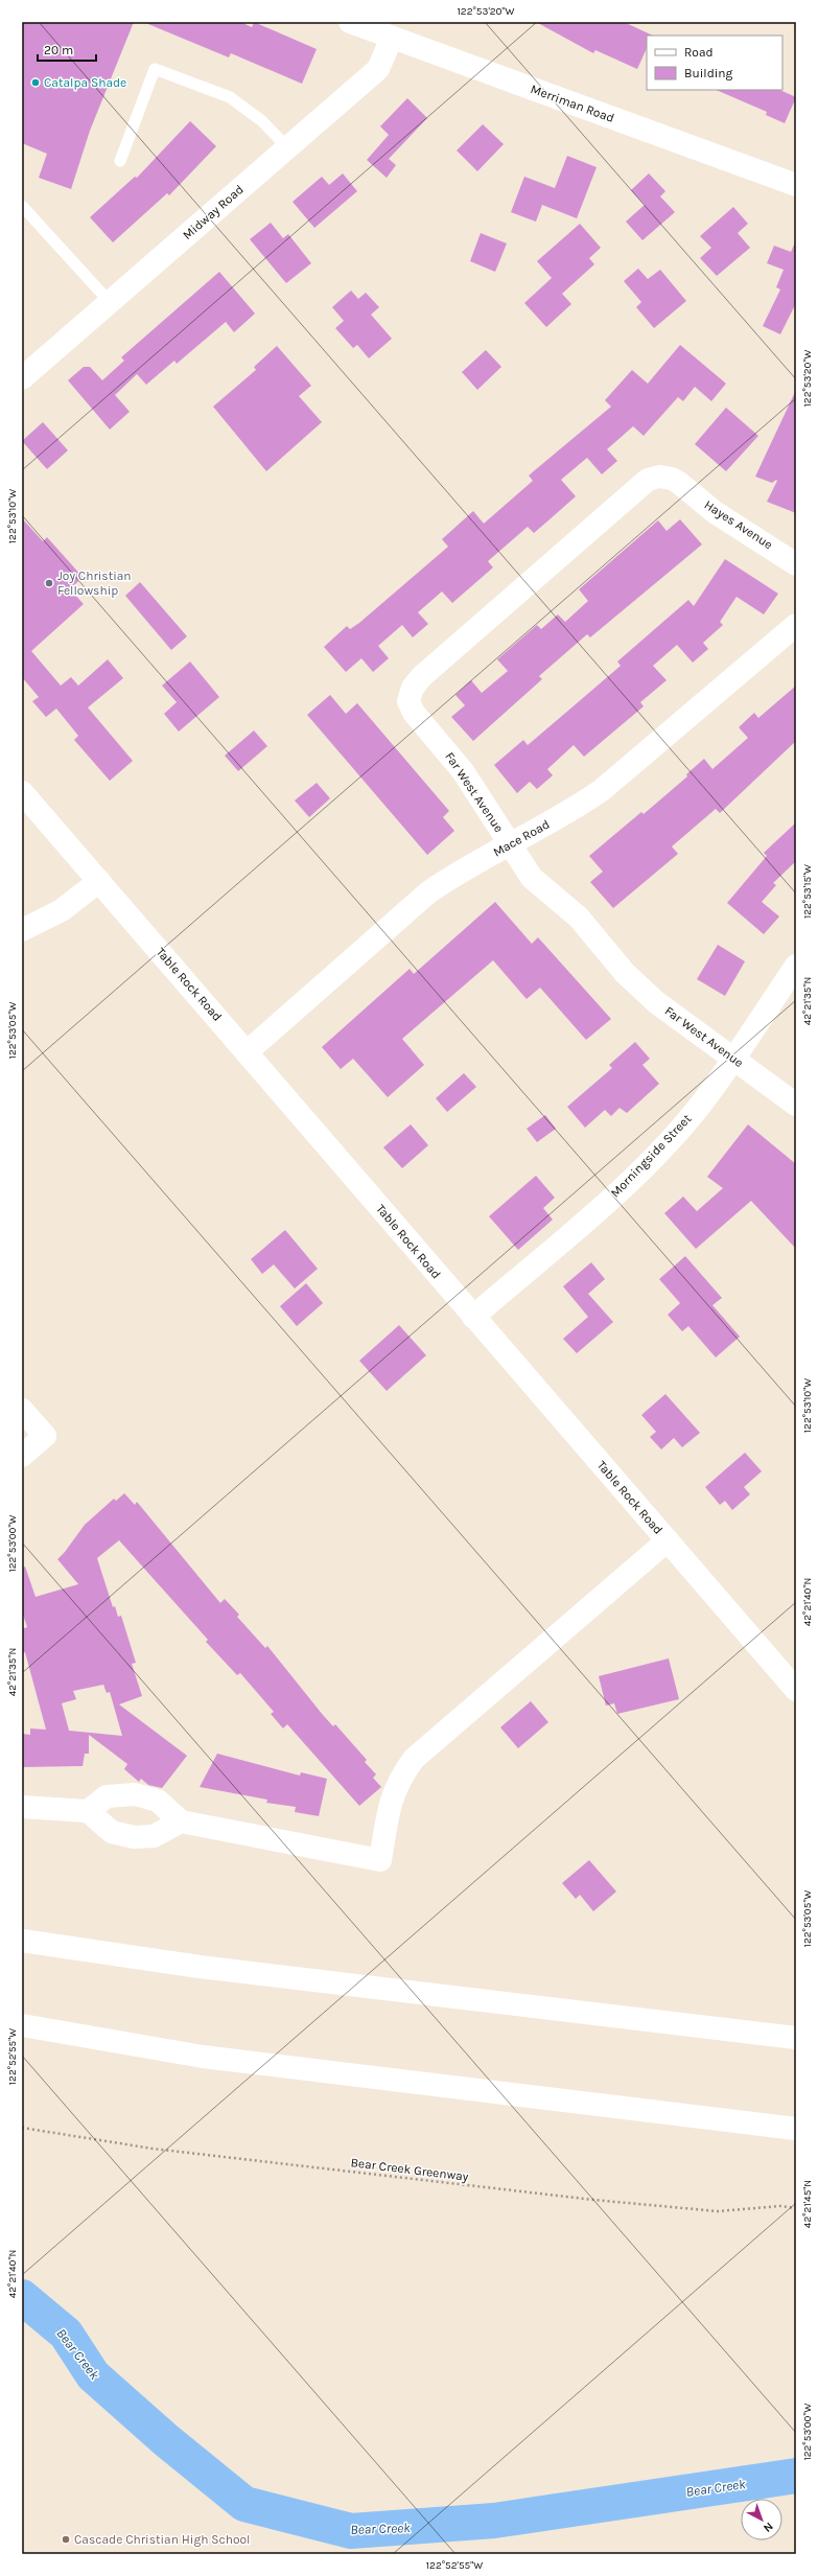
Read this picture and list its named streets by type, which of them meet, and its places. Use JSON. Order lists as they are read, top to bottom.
{
  "streets": {
    "main road": [
      "Merriman Road",
      "Midway Road",
      "Hayes Avenue",
      "Far West Avenue",
      "Mace Road",
      "Table Rock Road",
      "Morningside Street"
    ],
    "path": ["Bear Creek Greenway"]
  },
  "crossings": [
    ["Merriman Road", "Midway Road"],
    ["Hayes Avenue", "Far West Avenue"],
    ["Far West Avenue", "Mace Road"],
    ["Far West Avenue", "Morningside Street"],
    ["Mace Road", "Table Rock Road"],
    ["Table Rock Road", "Morningside Street"]
  ],
  "water": ["Bear Creek"],
  "places": ["Catalpa Shade", "Joy Christian Fellowship", "Cascade Christian High School"],
  "legend": ["Road", "Building"],
  "scale_bar": "20 m",
  "north": "bottom right",
  "coordinates": [
    "122°53'20\"W",
    "122°53'10\"W",
    "122°53'15\"W",
    "42°21'35\"N",
    "122°53'05\"W",
    "122°53'00\"W",
    "42°21'40\"N",
    "122°52'55\"W",
    "42°21'45\"N"
  ]
}
